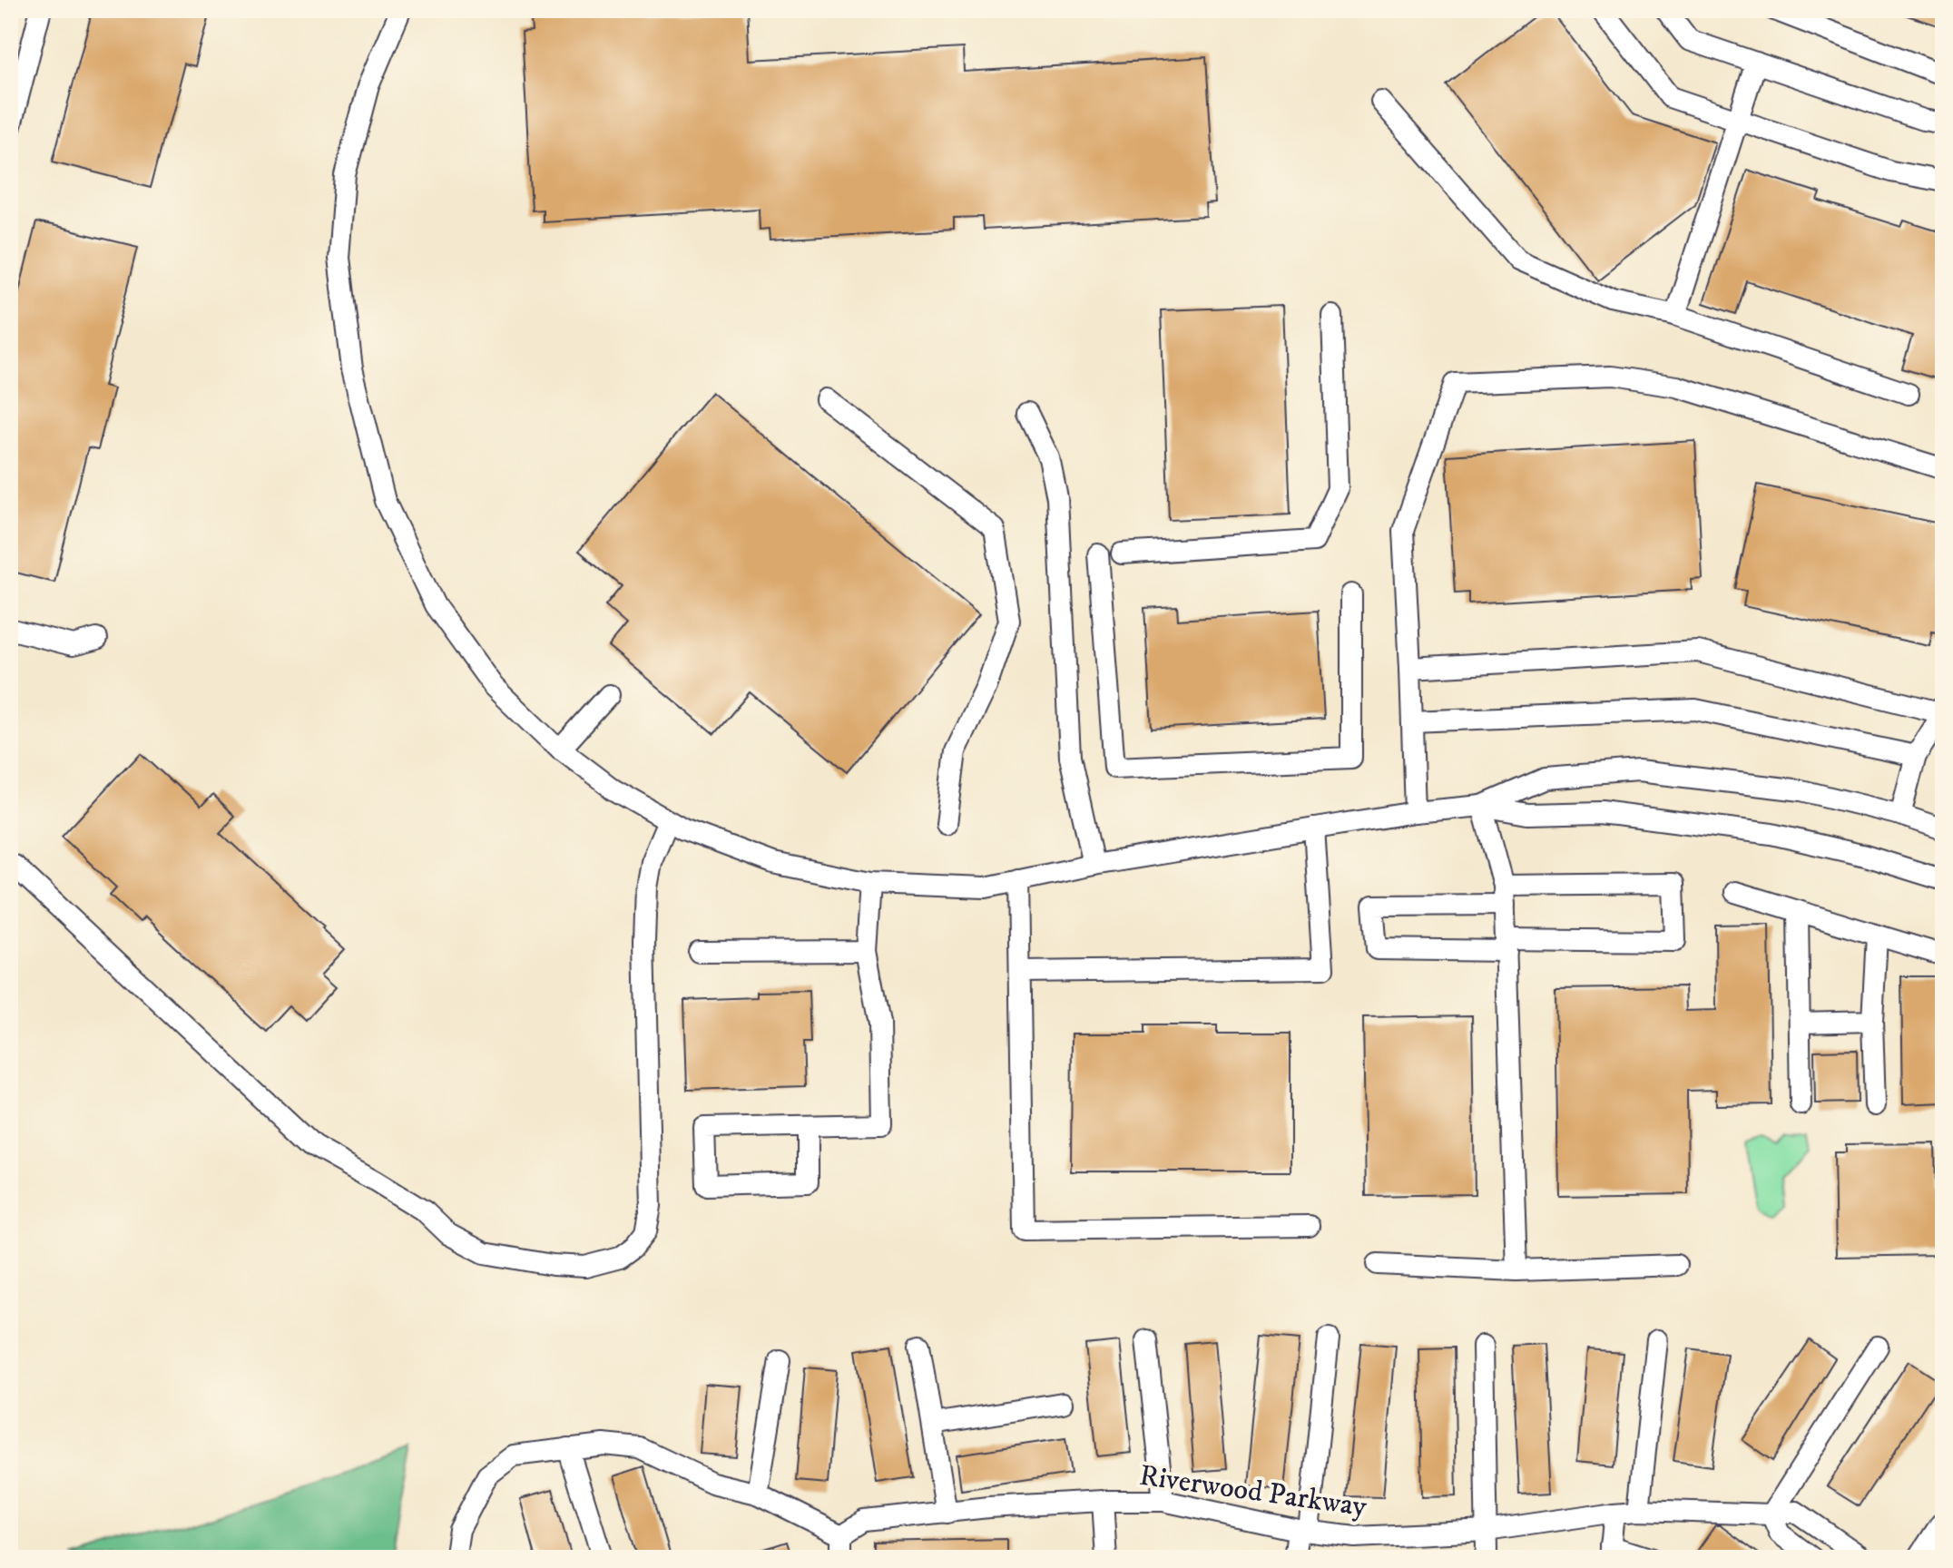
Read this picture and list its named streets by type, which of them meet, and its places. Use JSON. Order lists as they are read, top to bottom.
{
  "streets": {
    "street": ["Riverwood Parkway"]
  }
}
